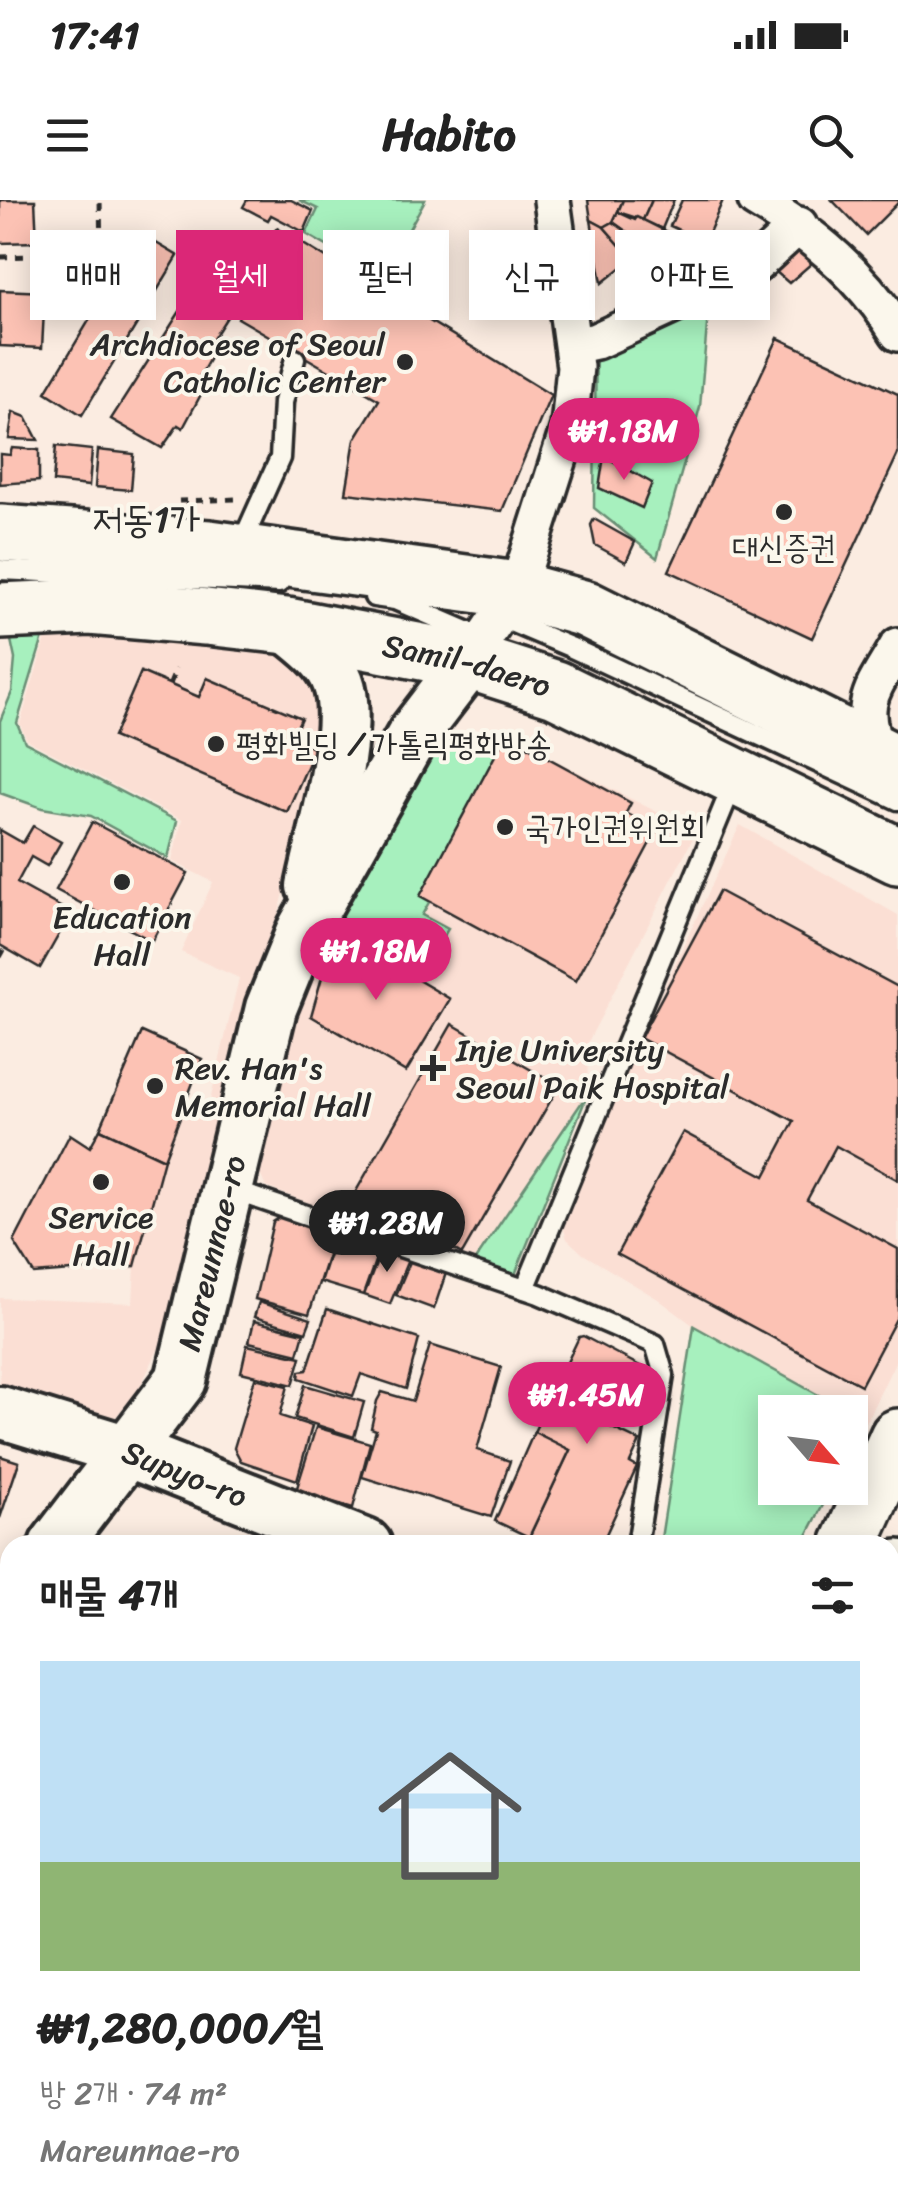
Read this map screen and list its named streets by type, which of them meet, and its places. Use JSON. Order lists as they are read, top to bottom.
{
  "streets": {
    "main road": ["Samil-daero", "Mareunnae-ro", "Supyo-ro"]
  },
  "crossings": [
    ["Mareunnae-ro", "Supyo-ro"]
  ],
  "districts": ["저동1가"],
  "places": {
    "other": [
      "Archdiocese of Seoul Catholic Center",
      "대신증권",
      "평화빌딩 / 가톨릭평화방송",
      "국가인권위원회",
      "Education Hall",
      "Rev. Han's Memorial Hall",
      "Service Hall"
    ],
    "health": ["Inje University Seoul Paik Hospital"]
  },
  "north": "bottom right",
  "page": {
    "status": "17:41",
    "header": "Habito",
    "chip": [
      "매매",
      "월세",
      "필터",
      "신규",
      "아파트"
    ],
    "price": [
      "₩1.18M",
      "₩1.18M",
      "₩1.28M",
      "₩1.45M"
    ],
    "heading": "매물 4개",
    "list": [
      {
        "name": "₩1,280,000/월",
        "note": "방 2개 · 74 m² · Mareunnae-ro"
      }
    ]
  }
}
